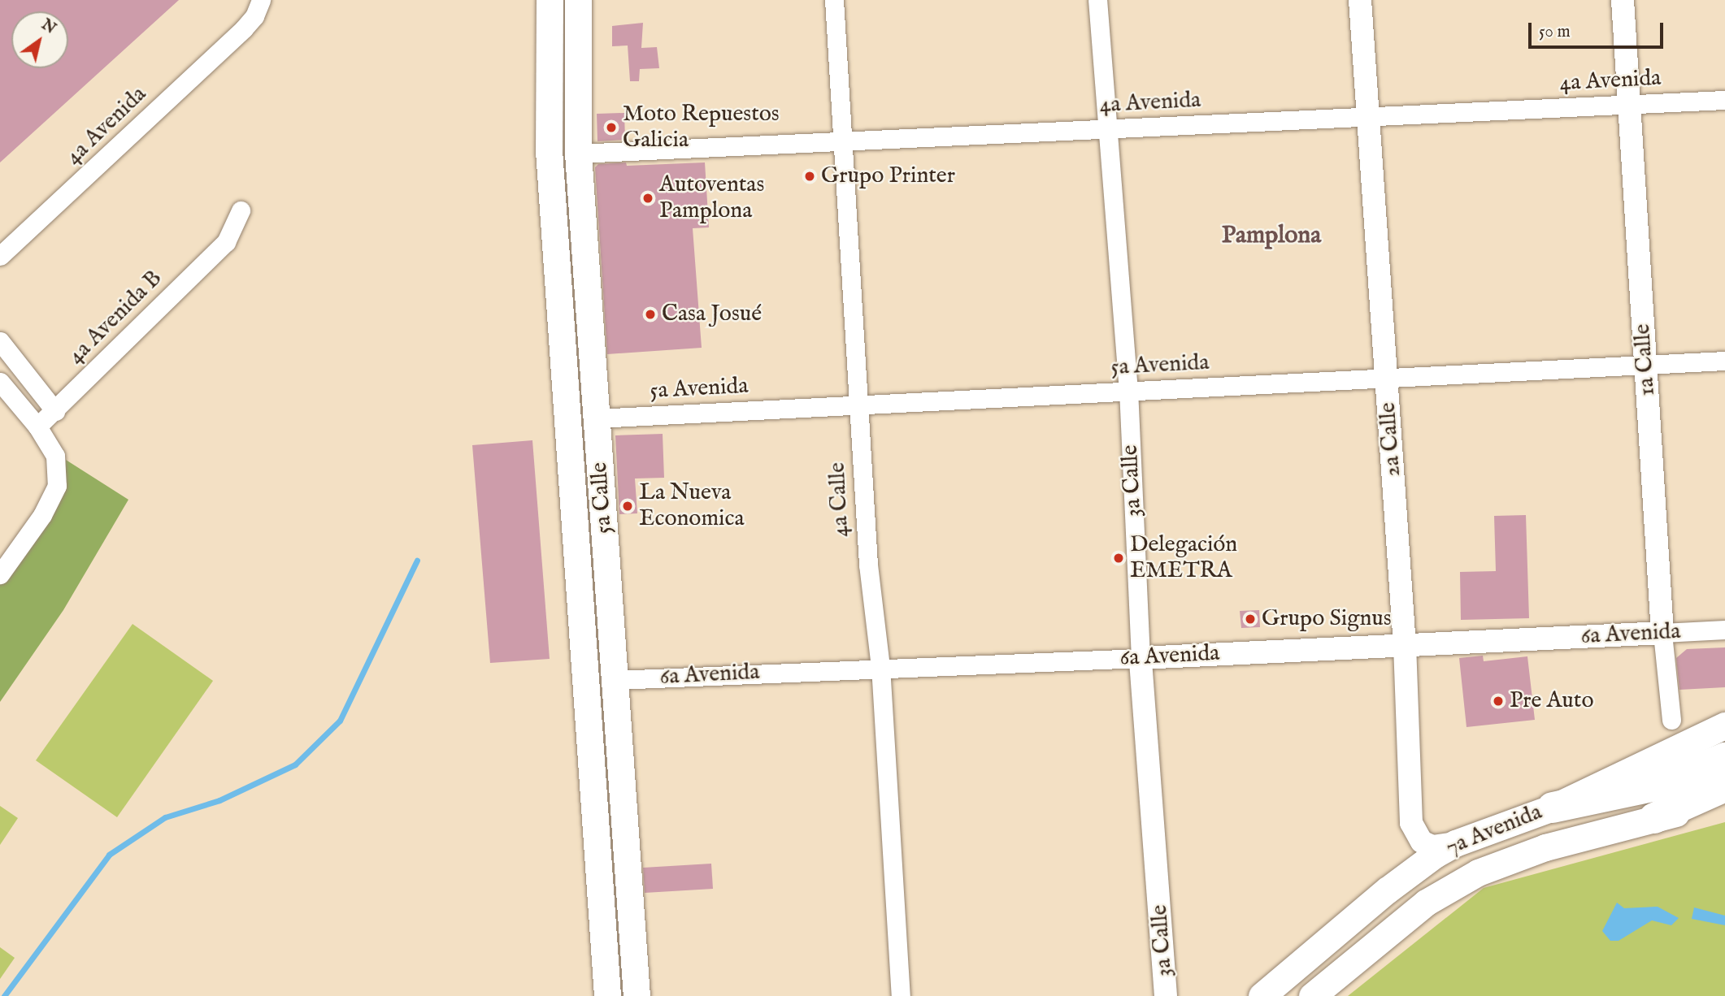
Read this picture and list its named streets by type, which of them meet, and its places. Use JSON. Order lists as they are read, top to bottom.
{
  "streets": {
    "main road": ["5a Calle", "7a Avenida"],
    "street": [
      "4a Avenida",
      "4a Avenida B",
      "1a Calle",
      "5a Avenida",
      "2a Calle",
      "3a Calle",
      "4a Calle",
      "6a Avenida"
    ]
  },
  "crossings": [
    ["4a Avenida", "1a Calle"],
    ["4a Avenida", "2a Calle"],
    ["4a Avenida", "3a Calle"],
    ["4a Avenida", "5a Calle"],
    ["4a Avenida", "4a Calle"],
    ["1a Calle", "5a Avenida"],
    ["1a Calle", "6a Avenida"],
    ["5a Avenida", "2a Calle"],
    ["5a Avenida", "3a Calle"],
    ["5a Avenida", "5a Calle"],
    ["5a Avenida", "4a Calle"],
    ["2a Calle", "6a Avenida"],
    ["2a Calle", "7a Avenida"],
    ["3a Calle", "6a Avenida"],
    ["5a Calle", "6a Avenida"],
    ["4a Calle", "6a Avenida"]
  ],
  "districts": ["Pamplona"],
  "places": [
    "Moto Repuestos Galicia",
    "Grupo Printer",
    "Autoventas Pamplona",
    "Casa Josué",
    "La Nueva Economica",
    "Delegación EMETRA",
    "Grupo Signus",
    "Pre Auto"
  ],
  "scale_bar": "50 m",
  "north": "top right"
}
